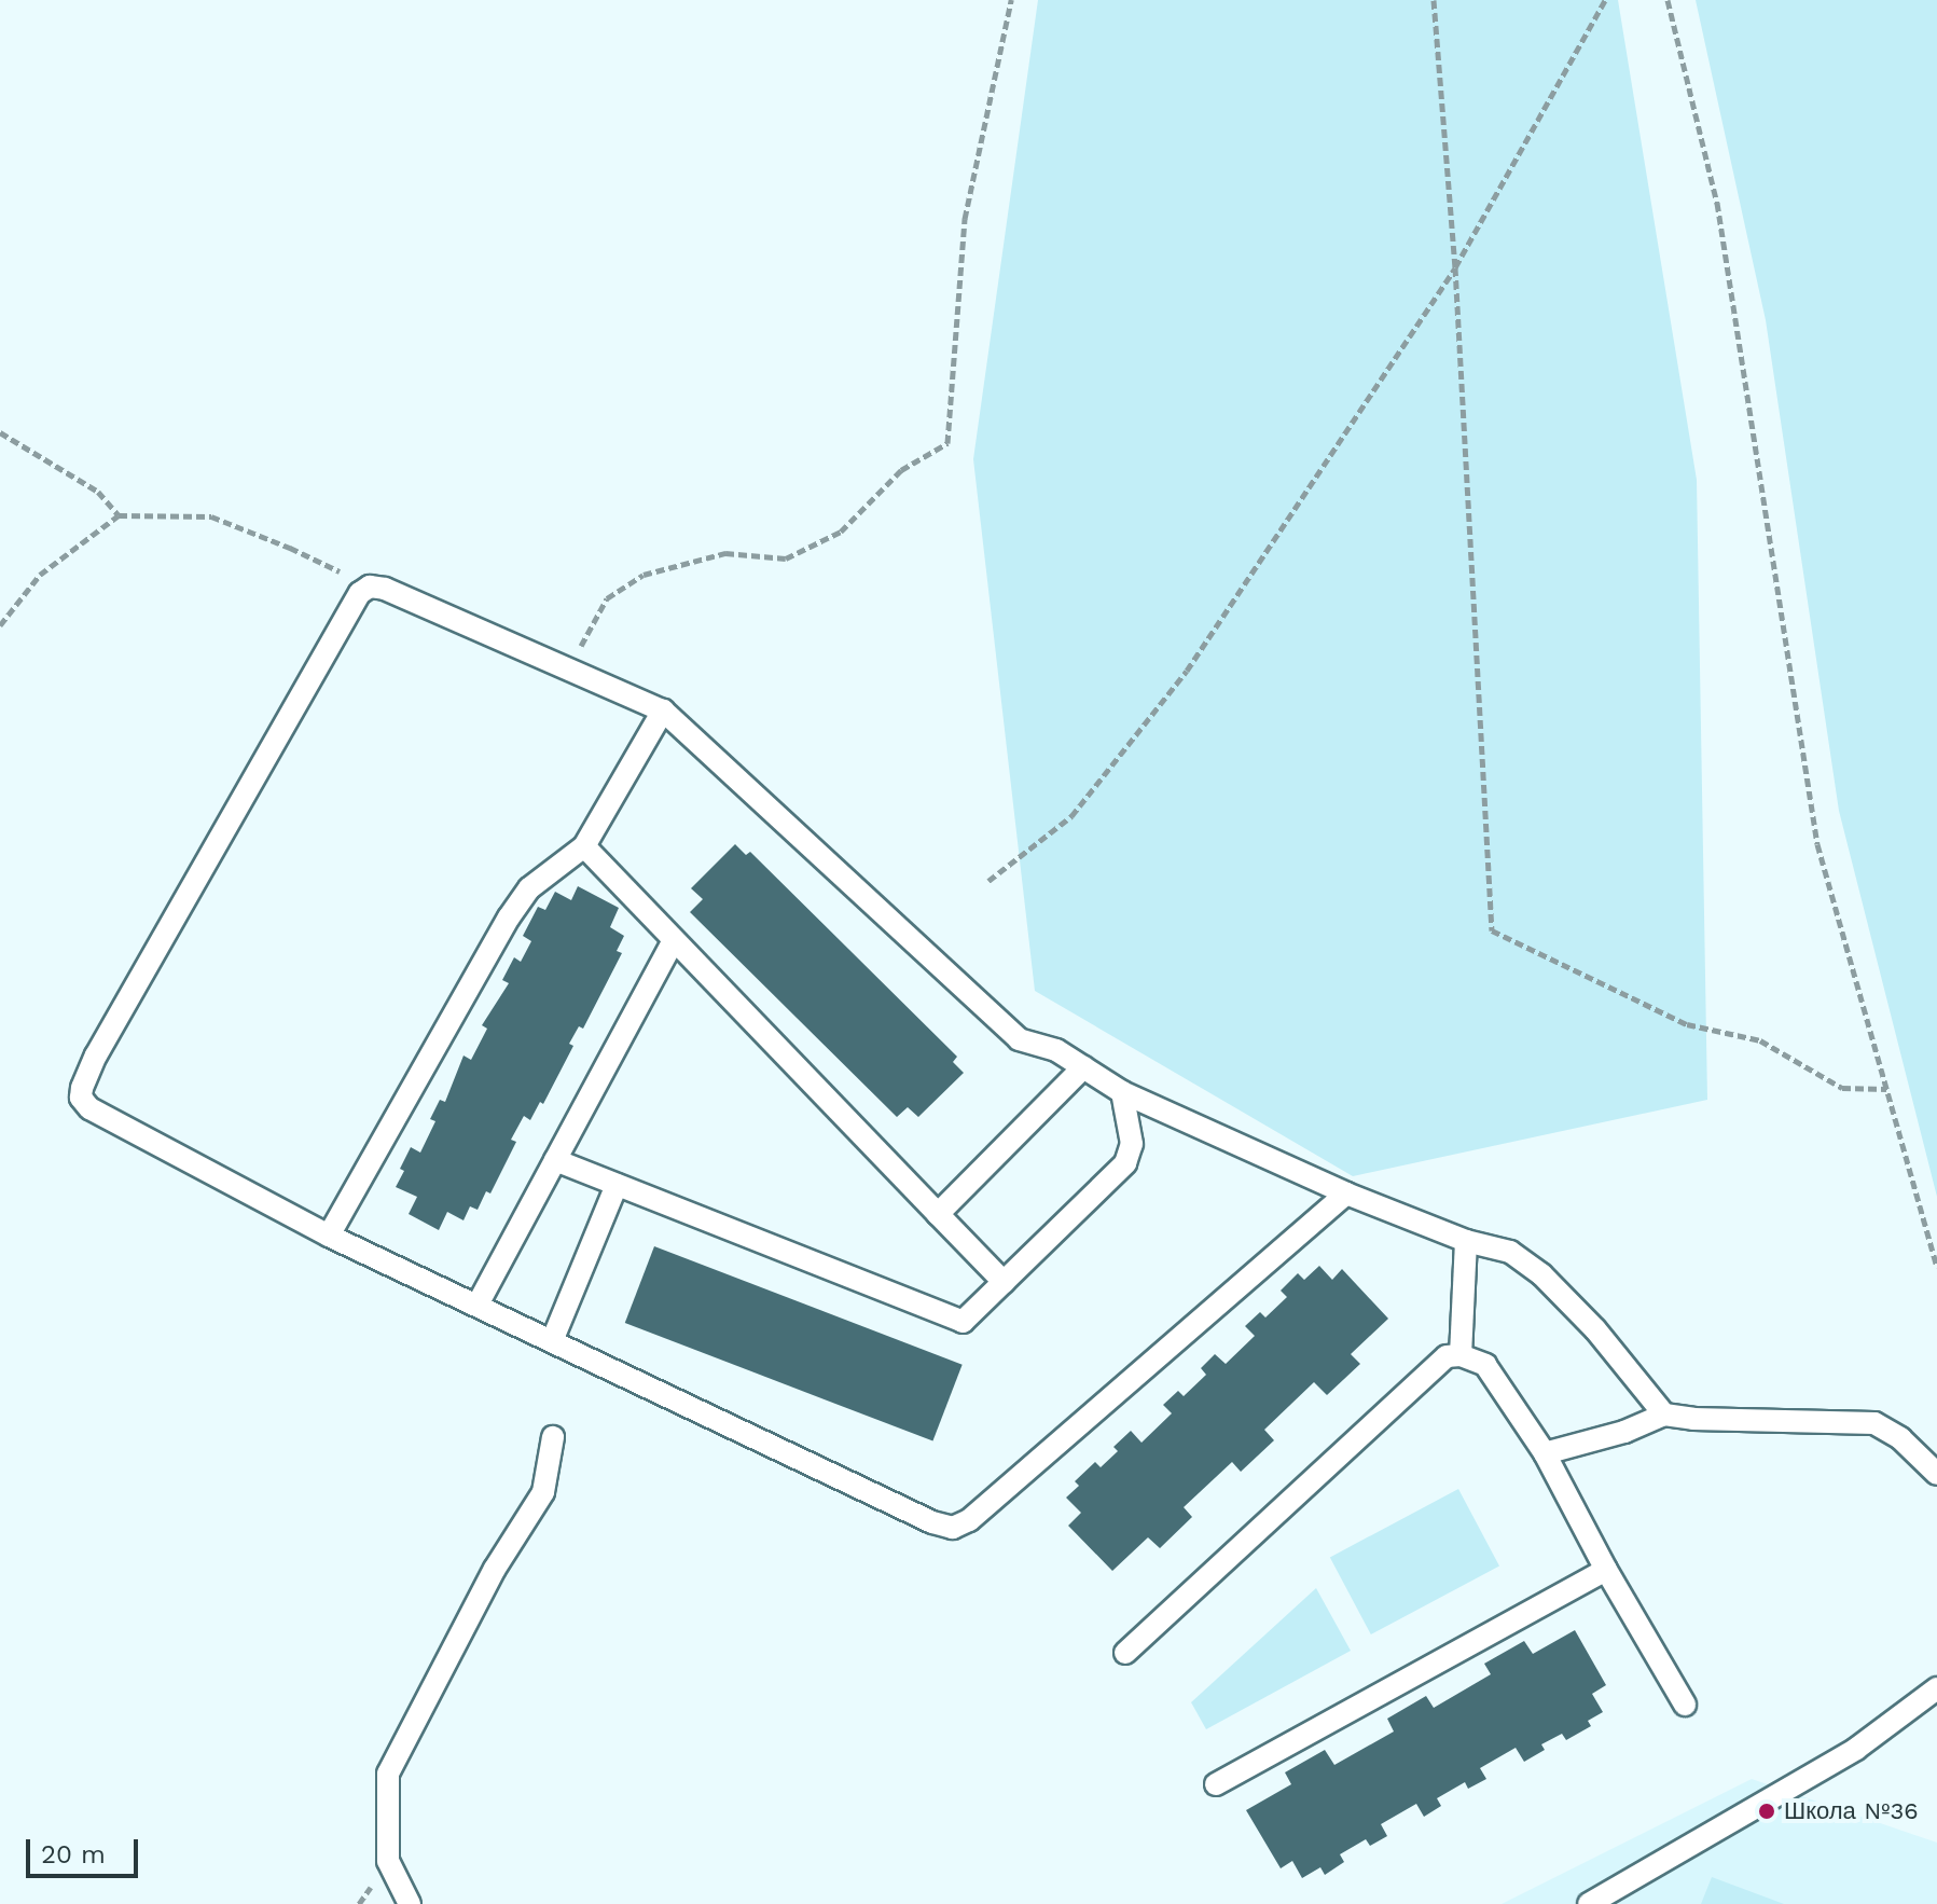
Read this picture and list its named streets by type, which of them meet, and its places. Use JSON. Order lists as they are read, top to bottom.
{
  "places": ["Школа №36"],
  "scale_bar": "20 m"
}
